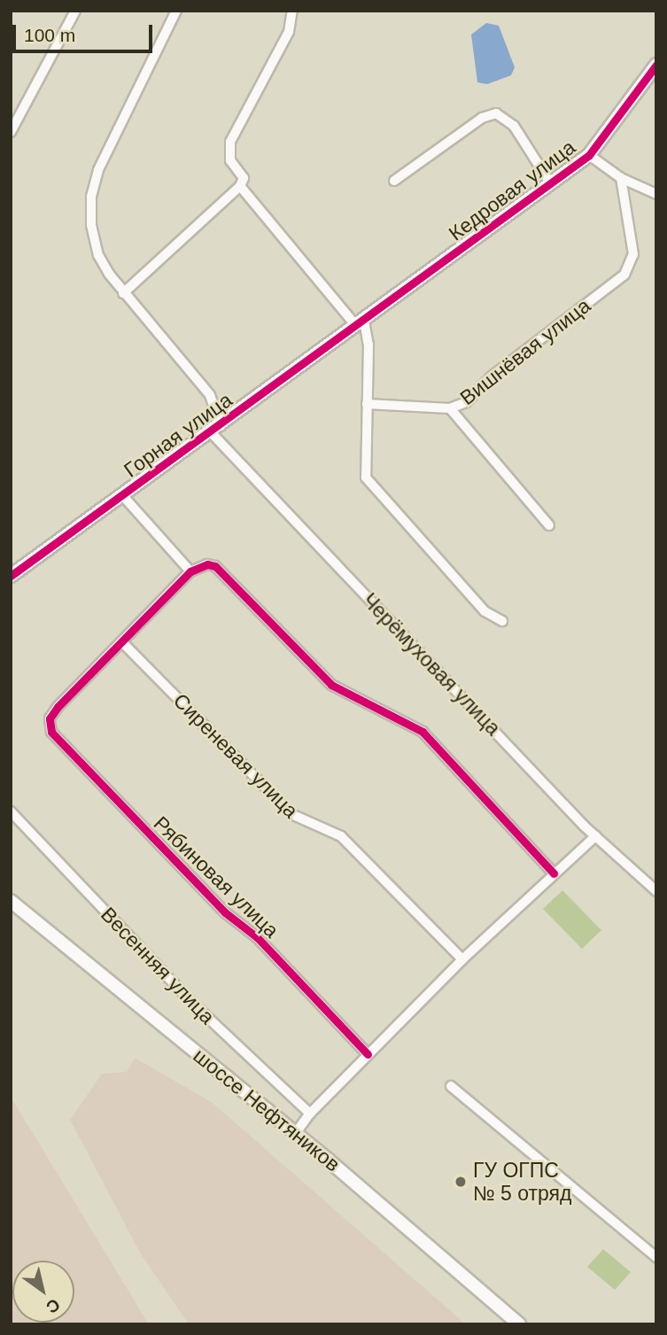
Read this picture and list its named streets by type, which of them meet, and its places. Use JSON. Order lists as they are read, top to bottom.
{
  "streets": {
    "street": [
      "Кедровая улица",
      "Вишнёвая улица",
      "Горная улица",
      "Черёмуховая улица",
      "Сиреневая улица",
      "Рябиновая улица",
      "Весенняя улица",
      "шоссе Нефтяников"
    ]
  },
  "crossings": [
    ["Кедровая улица", "Горная улица"],
    ["Горная улица", "Черёмуховая улица"],
    ["Сиреневая улица", "Рябиновая улица"]
  ],
  "places": ["ГУ ОГПС № 5 отряд"],
  "scale_bar": "100 m",
  "north": "bottom right"
}
